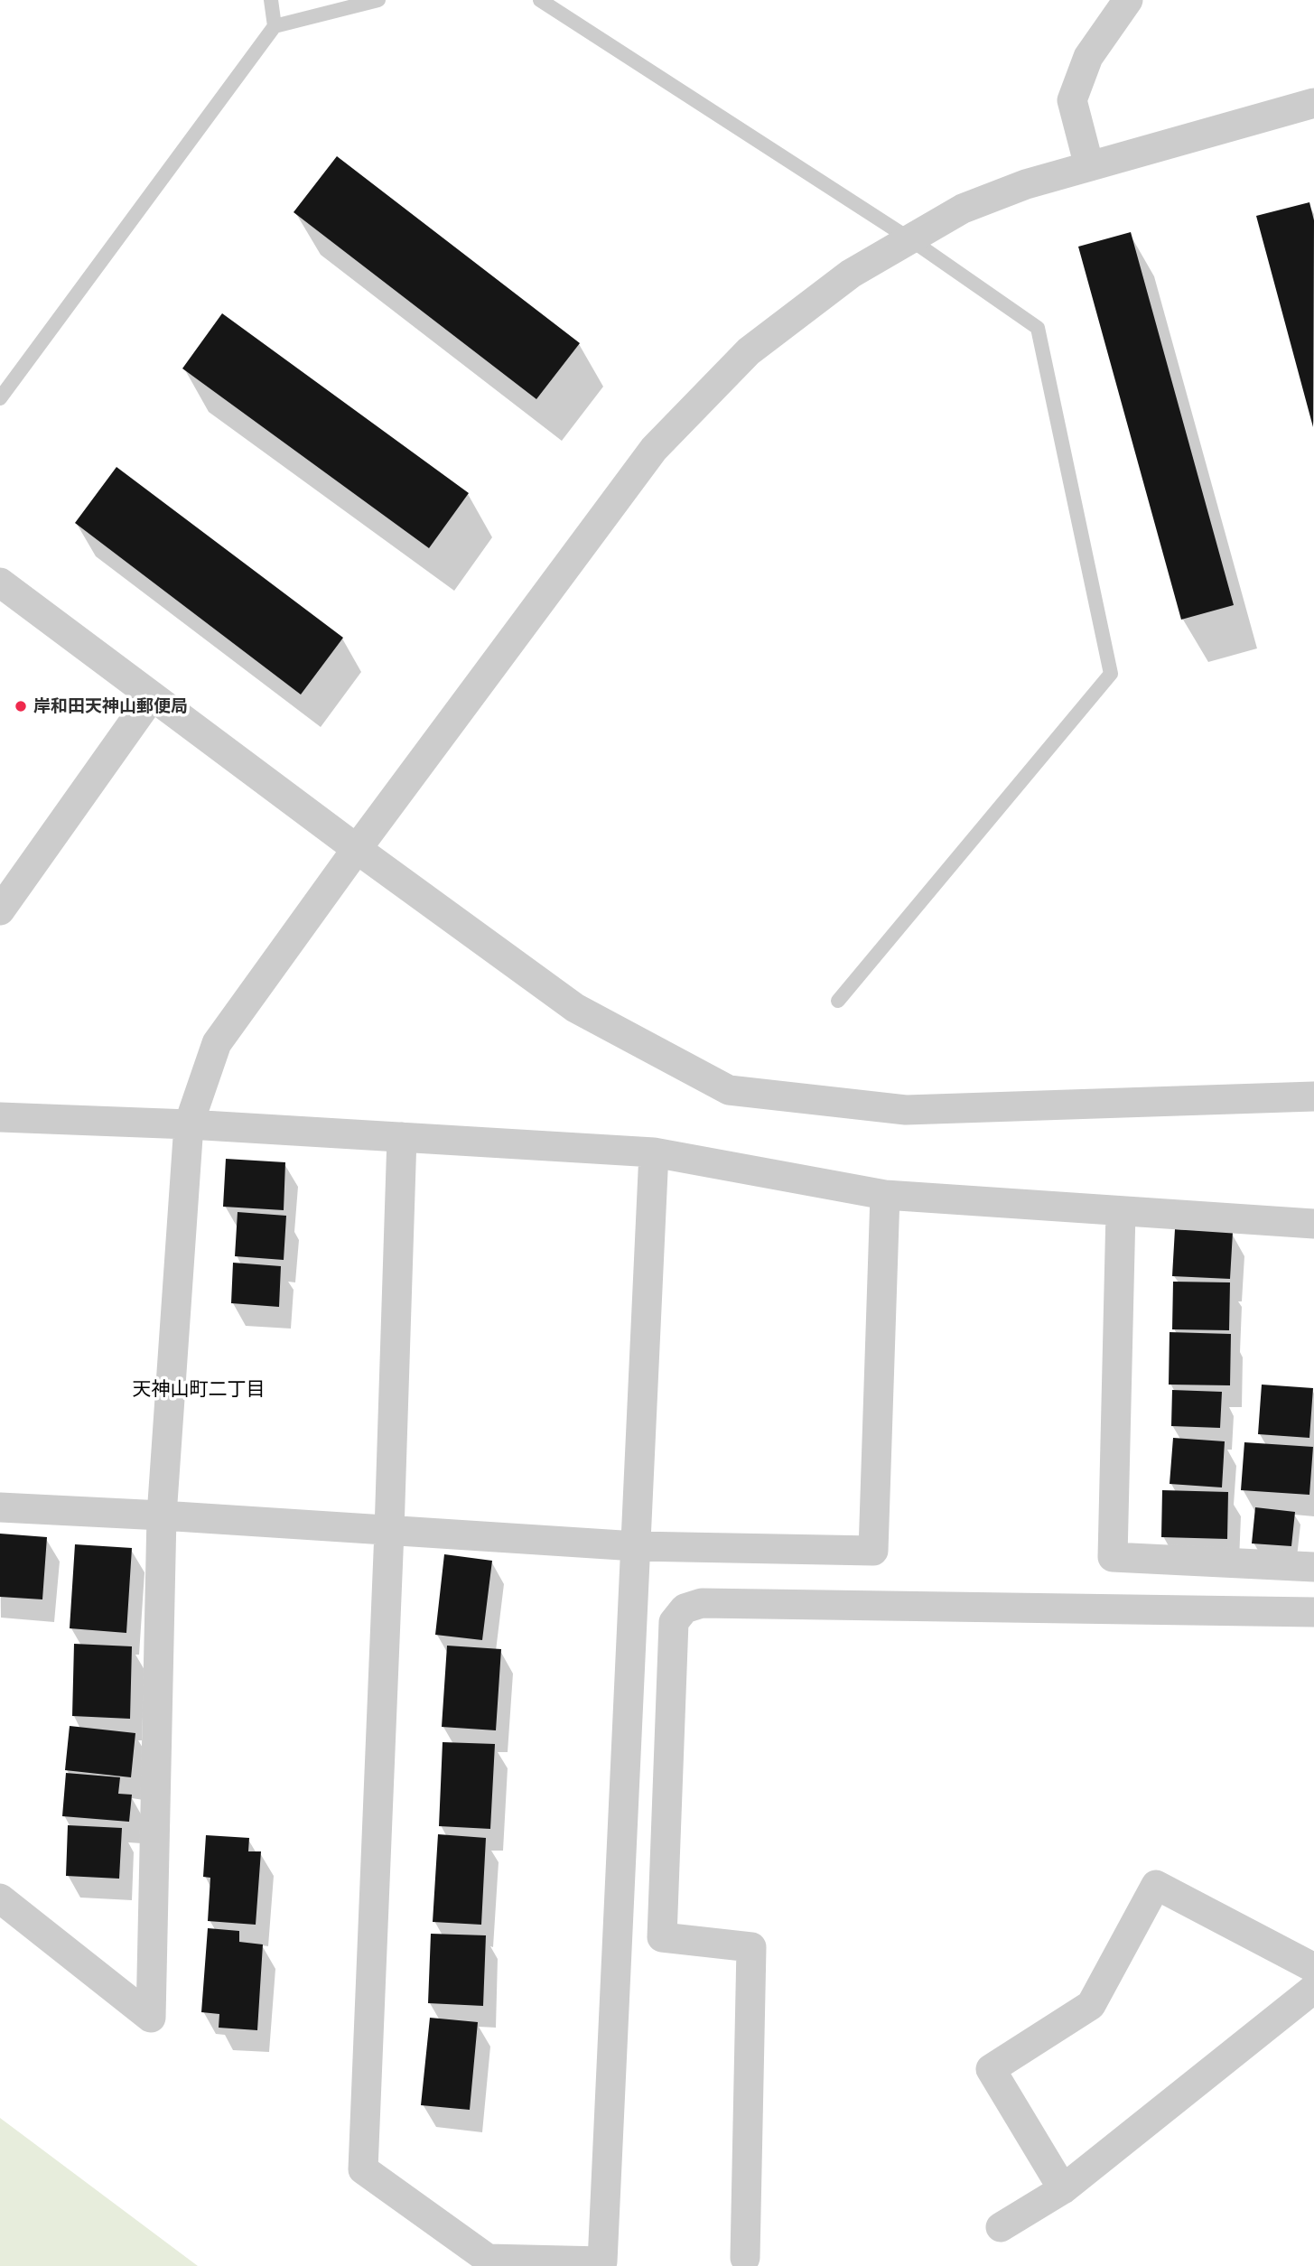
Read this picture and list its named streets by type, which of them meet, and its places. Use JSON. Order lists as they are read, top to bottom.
{
  "districts": ["天神山町二丁目"],
  "places": ["岸和田天神山郵便局"]
}
